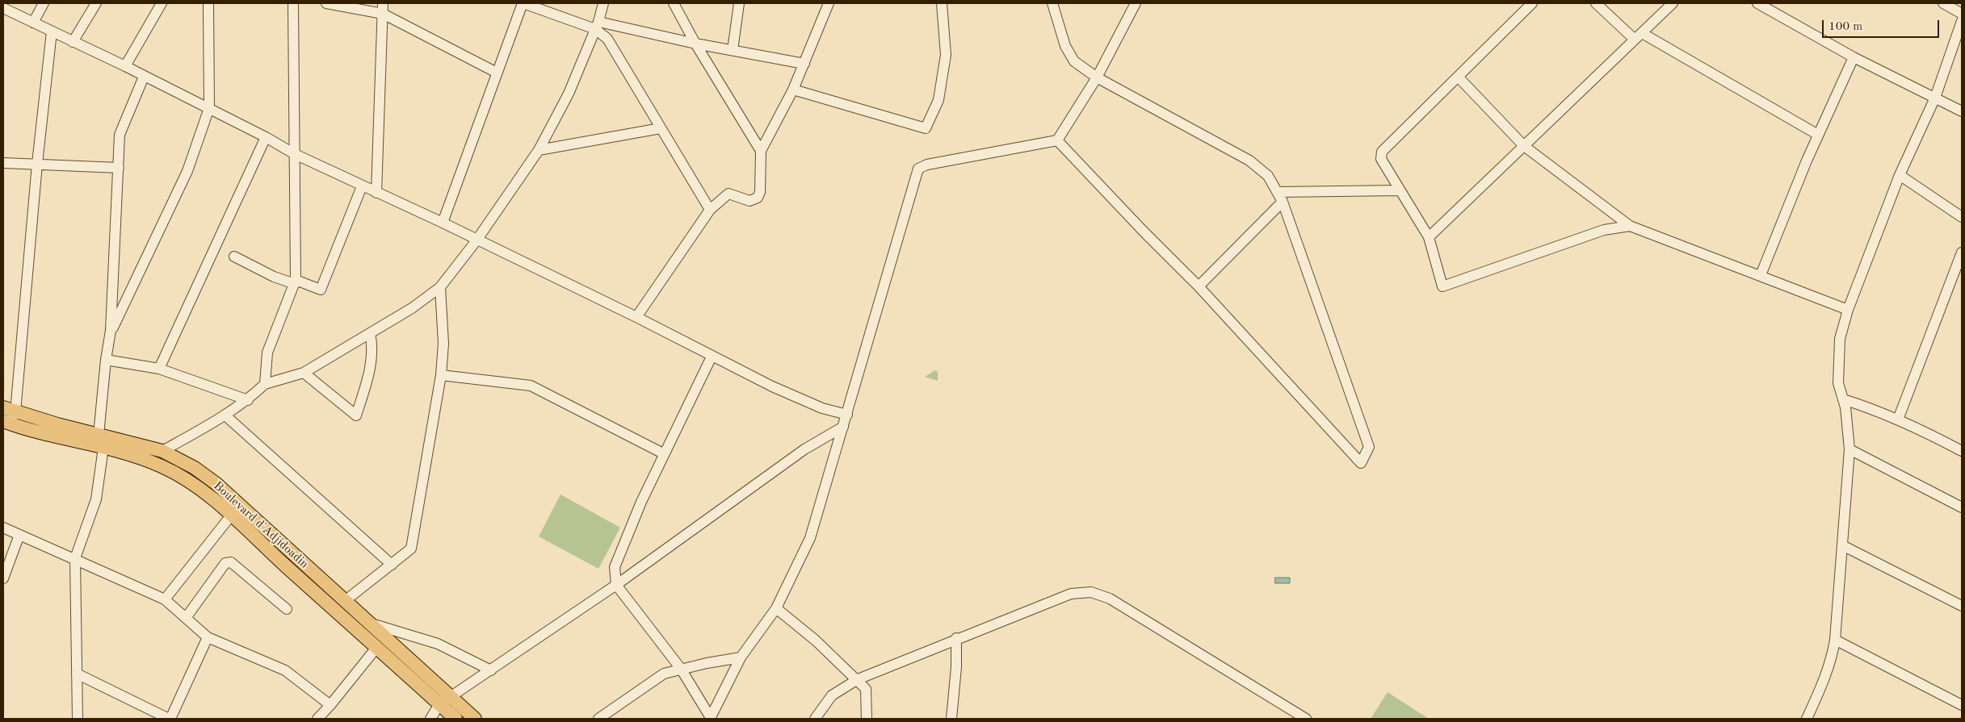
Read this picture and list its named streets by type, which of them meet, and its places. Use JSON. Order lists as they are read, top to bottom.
{
  "streets": {
    "main road": ["Boulevard d'Adjidoadin"]
  },
  "scale_bar": "100 m"
}
